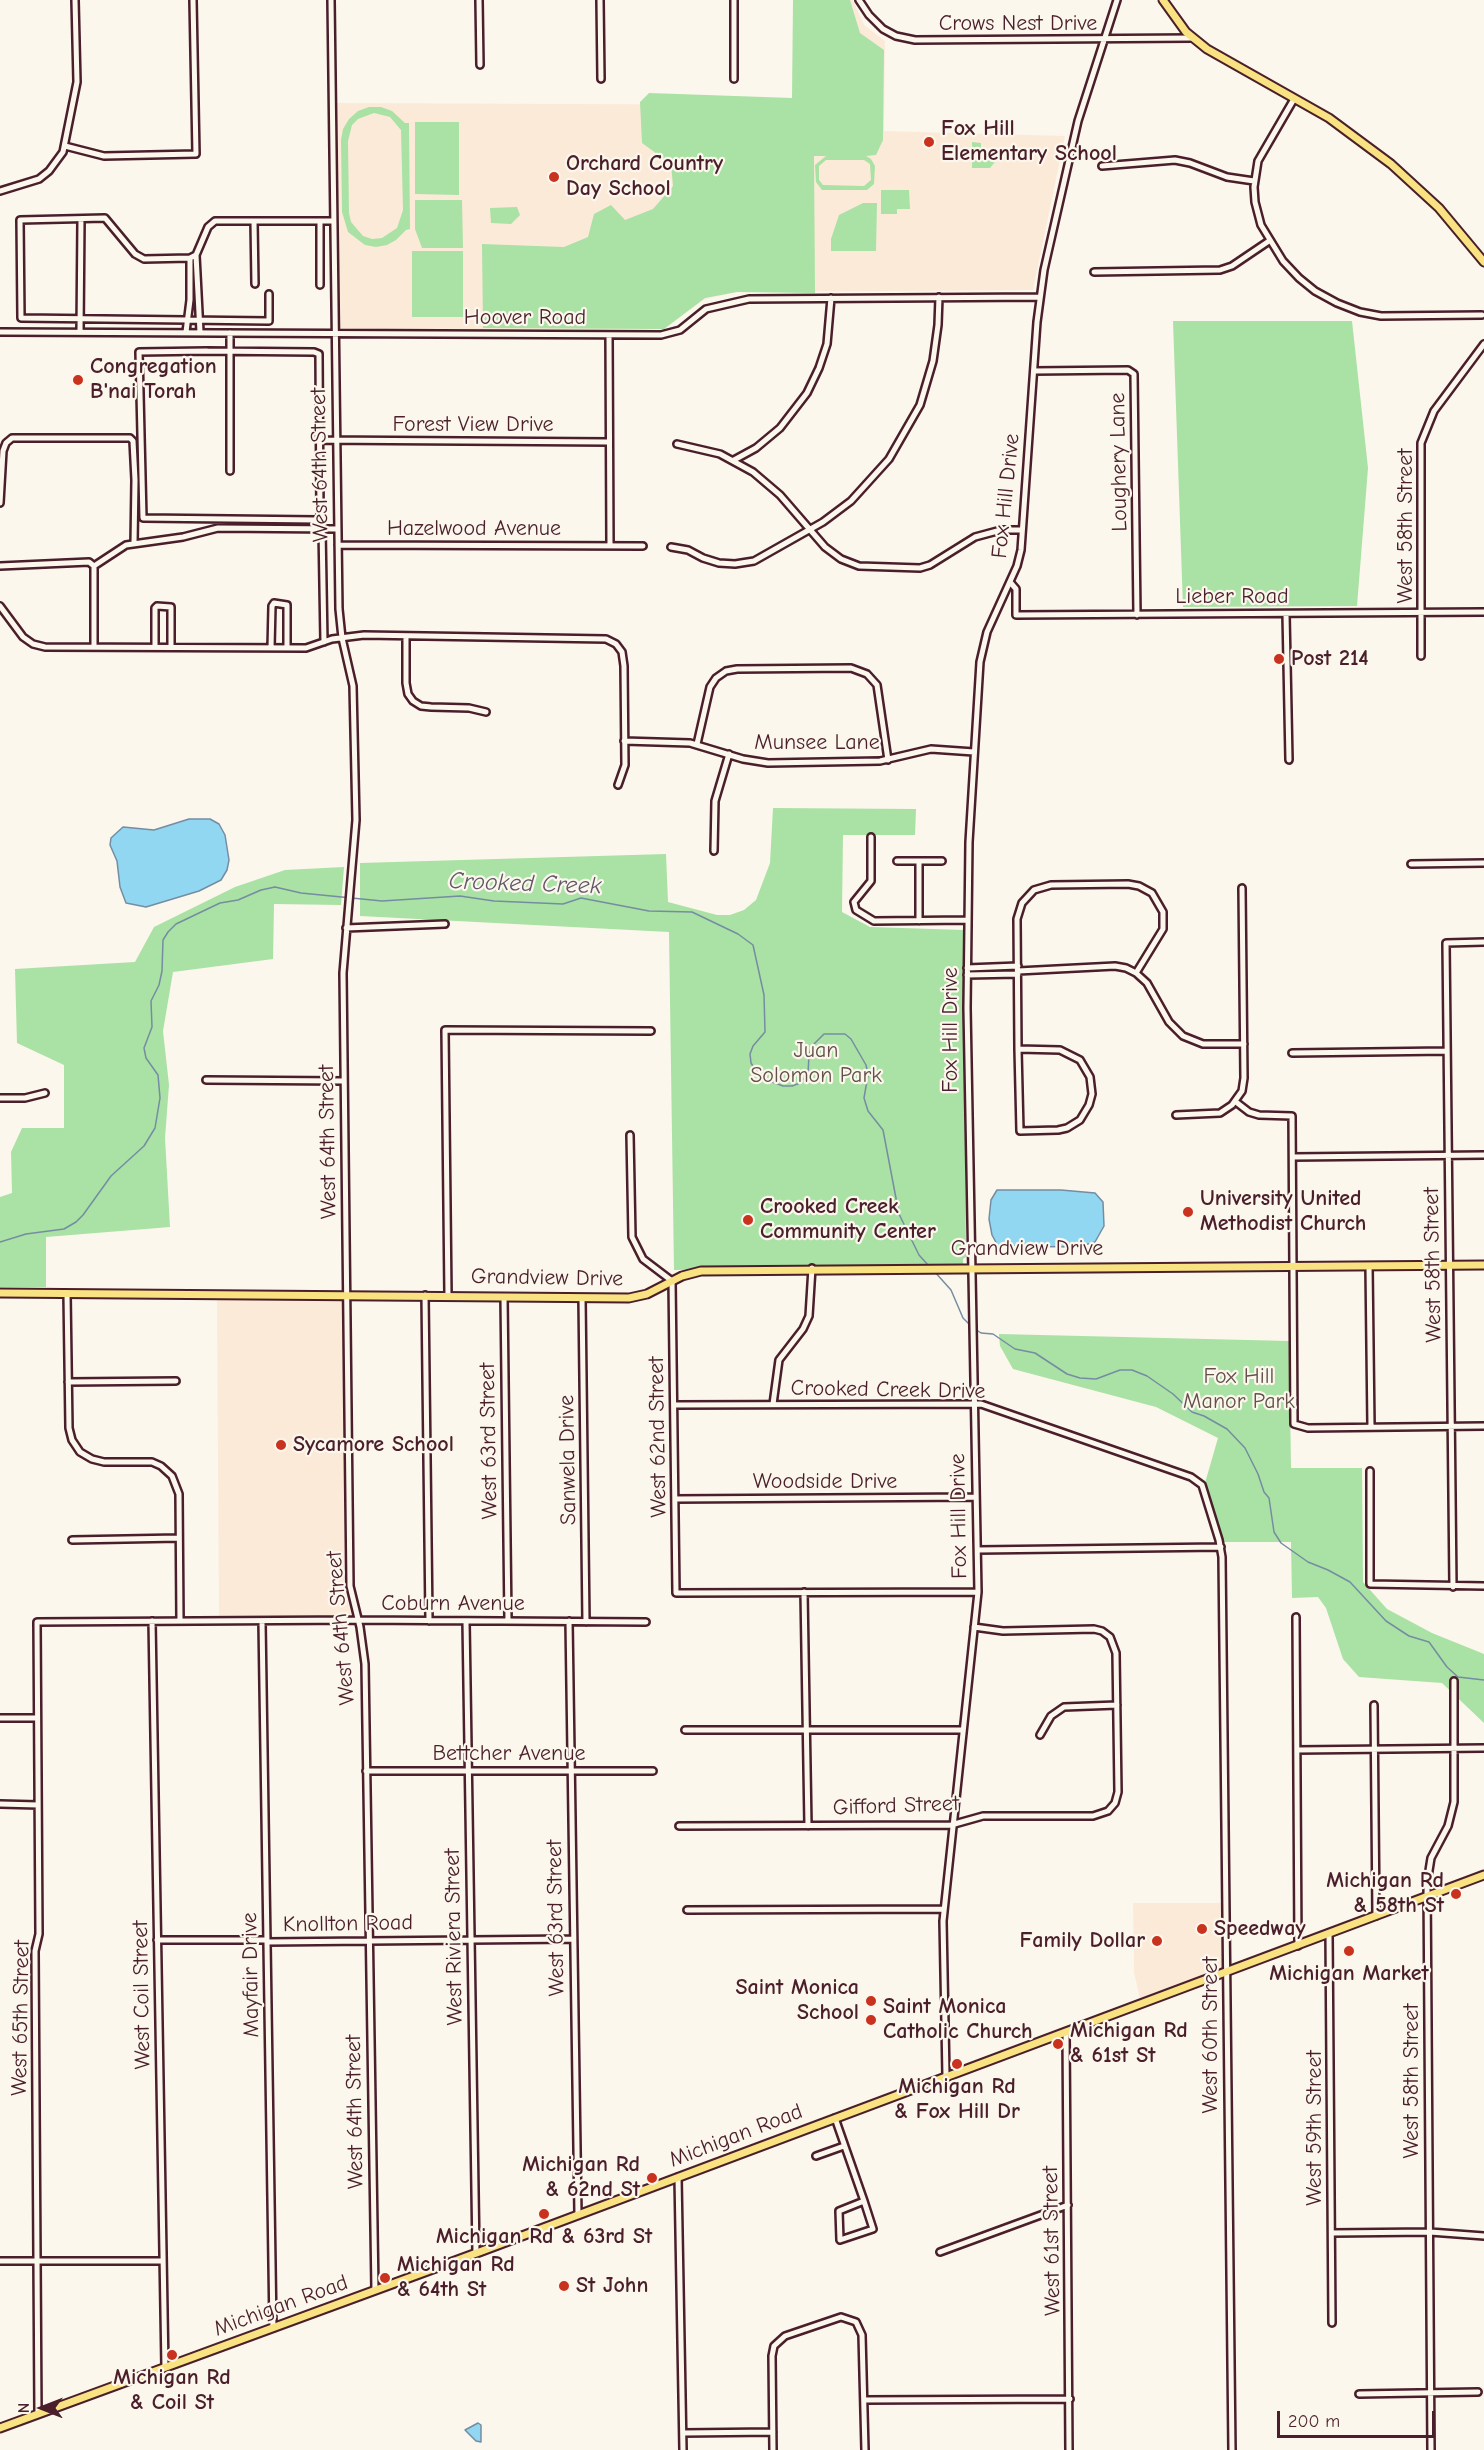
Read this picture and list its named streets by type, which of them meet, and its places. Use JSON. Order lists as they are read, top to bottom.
{
  "streets": {
    "main road": ["Grandview Drive", "Michigan Road"],
    "street": [
      "Crows Nest Drive",
      "Hoover Road",
      "Forest View Drive",
      "Loughery Lane",
      "West 64th Street",
      "Fox Hill Drive",
      "West 58th Street",
      "Hazelwood Avenue",
      "Lieber Road",
      "Munsee Lane",
      "Crooked Creek Drive",
      "West 62nd Street",
      "West 63rd Street",
      "Sanwela Drive",
      "Woodside Drive",
      "Coburn Avenue",
      "Bettcher Avenue",
      "Gifford Street",
      "Knollton Road",
      "West Riviera Street",
      "Mayfair Drive",
      "West Coil Street",
      "West 65th Street",
      "West 60th Street",
      "West 59th Street",
      "West 61st Street"
    ]
  },
  "crossings": [
    ["Crows Nest Drive", "Fox Hill Drive"],
    ["Hoover Road", "West 64th Street"],
    ["Hoover Road", "Fox Hill Drive"],
    ["Forest View Drive", "West 64th Street"],
    ["Loughery Lane", "Fox Hill Drive"],
    ["Loughery Lane", "Lieber Road"],
    ["West 64th Street", "Hazelwood Avenue"],
    ["West 64th Street", "Grandview Drive"],
    ["West 64th Street", "Coburn Avenue"],
    ["West 64th Street", "Bettcher Avenue"],
    ["West 64th Street", "Knollton Road"],
    ["West 64th Street", "Michigan Road"],
    ["Fox Hill Drive", "Lieber Road"],
    ["Fox Hill Drive", "Munsee Lane"],
    ["Fox Hill Drive", "Grandview Drive"],
    ["Fox Hill Drive", "Crooked Creek Drive"],
    ["Fox Hill Drive", "Woodside Drive"],
    ["Fox Hill Drive", "Gifford Street"],
    ["Fox Hill Drive", "Michigan Road"],
    ["West 58th Street", "Lieber Road"],
    ["West 58th Street", "Grandview Drive"],
    ["West 58th Street", "Michigan Road"],
    ["Grandview Drive", "West 62nd Street"],
    ["Grandview Drive", "West 63rd Street"],
    ["Grandview Drive", "Sanwela Drive"],
    ["Crooked Creek Drive", "West 62nd Street"],
    ["Crooked Creek Drive", "West 60th Street"],
    ["West 62nd Street", "Woodside Drive"],
    ["West 63rd Street", "Coburn Avenue"],
    ["West 63rd Street", "Bettcher Avenue"],
    ["West 63rd Street", "Knollton Road"],
    ["West 63rd Street", "Michigan Road"],
    ["Sanwela Drive", "Coburn Avenue"],
    ["Coburn Avenue", "West Riviera Street"],
    ["Coburn Avenue", "Mayfair Drive"],
    ["Coburn Avenue", "West Coil Street"],
    ["Coburn Avenue", "West 65th Street"],
    ["Bettcher Avenue", "West Riviera Street"],
    ["Knollton Road", "West Riviera Street"],
    ["Knollton Road", "Mayfair Drive"],
    ["Knollton Road", "West Coil Street"],
    ["West Riviera Street", "Michigan Road"],
    ["Mayfair Drive", "Michigan Road"],
    ["West Coil Street", "Michigan Road"],
    ["West 65th Street", "Michigan Road"],
    ["West 60th Street", "Michigan Road"],
    ["West 59th Street", "Michigan Road"],
    ["Michigan Road", "West 61st Street"]
  ],
  "water": ["Crooked Creek"],
  "parks": ["Juan Solomon Park", "Fox Hill Manor Park"],
  "places": [
    "Fox Hill Elementary School",
    "Orchard Country Day School",
    "Congregation B'nai Torah",
    "Post 214",
    "University United Methodist Church",
    "Crooked Creek Community Center",
    "Sycamore School",
    "Michigan Rd & 58th St",
    "Speedway",
    "Family Dollar",
    "Michigan Market",
    "Saint Monica School",
    "Saint Monica Catholic Church",
    "Michigan Rd & 61st St",
    "Michigan Rd & Fox Hill Dr",
    "Michigan Rd & 62nd St",
    "Michigan Rd & 63rd St",
    "Michigan Rd & 64th St",
    "St John",
    "Michigan Rd & Coil St"
  ],
  "scale_bar": "200 m",
  "north": "left"
}
